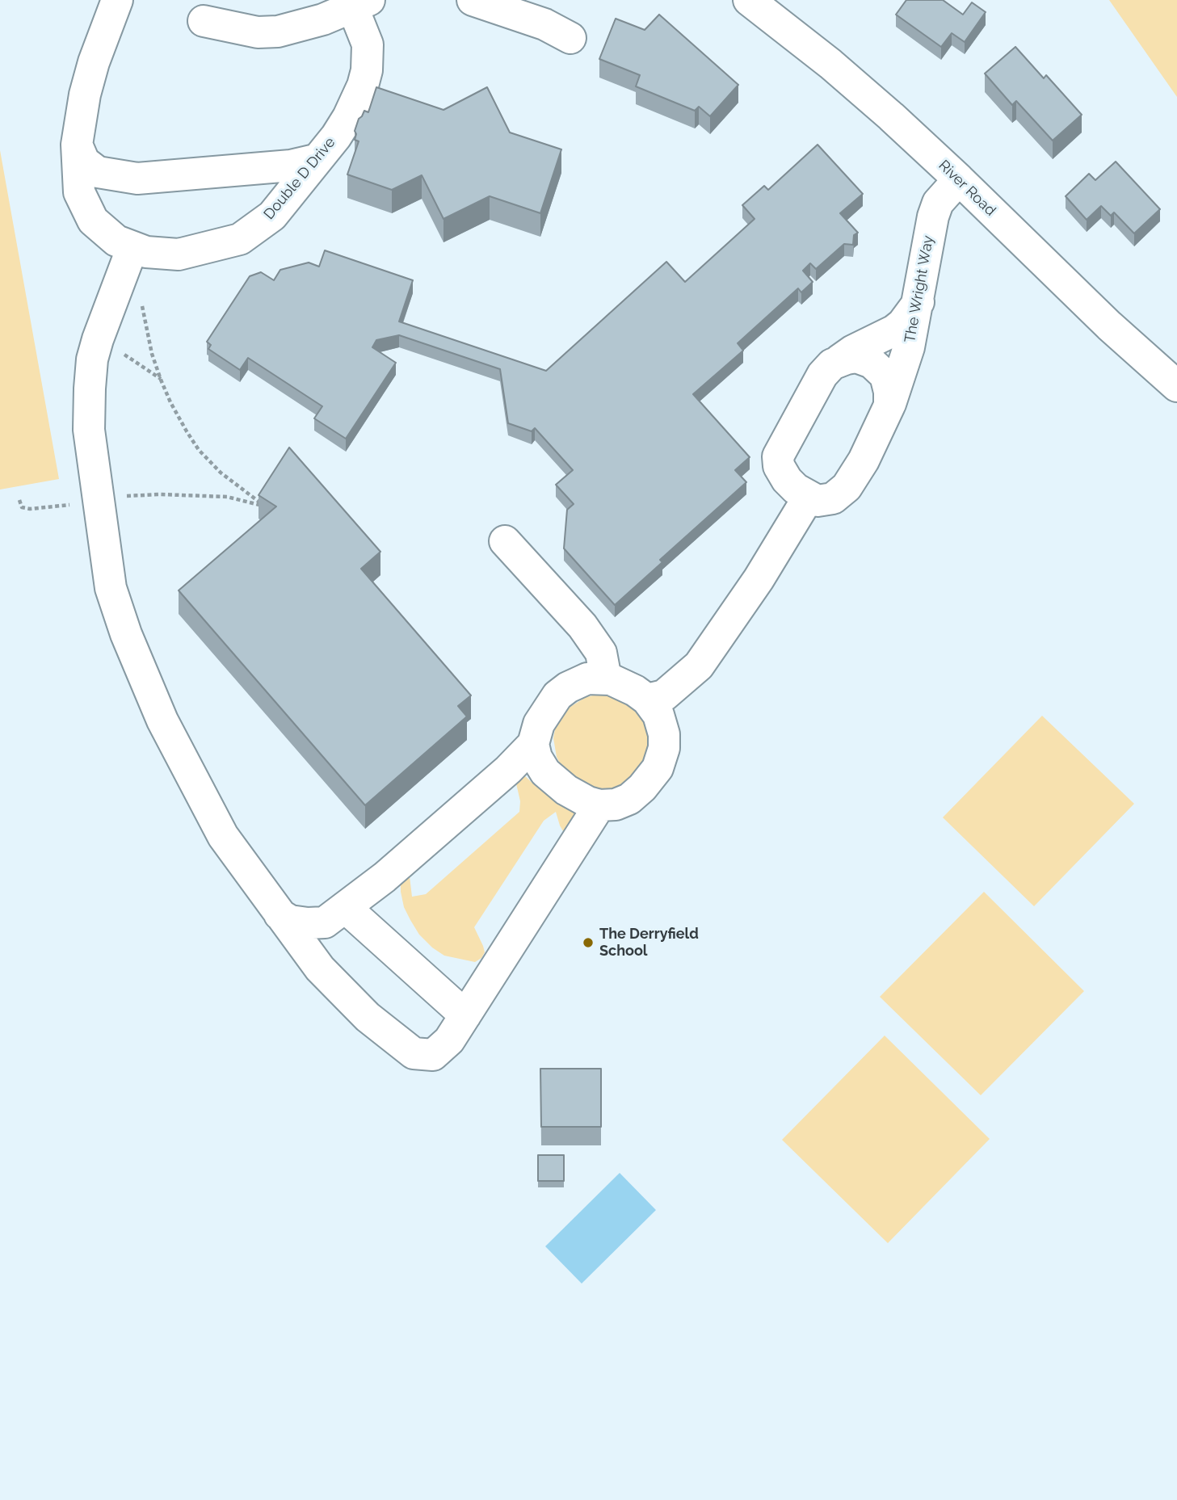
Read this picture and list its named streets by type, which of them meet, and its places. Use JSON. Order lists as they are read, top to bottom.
{
  "streets": {
    "street": ["Double D Drive", "River Road", "The Wright Way"]
  },
  "crossings": [
    ["River Road", "The Wright Way"]
  ],
  "places": ["The Derryfield School"]
}
